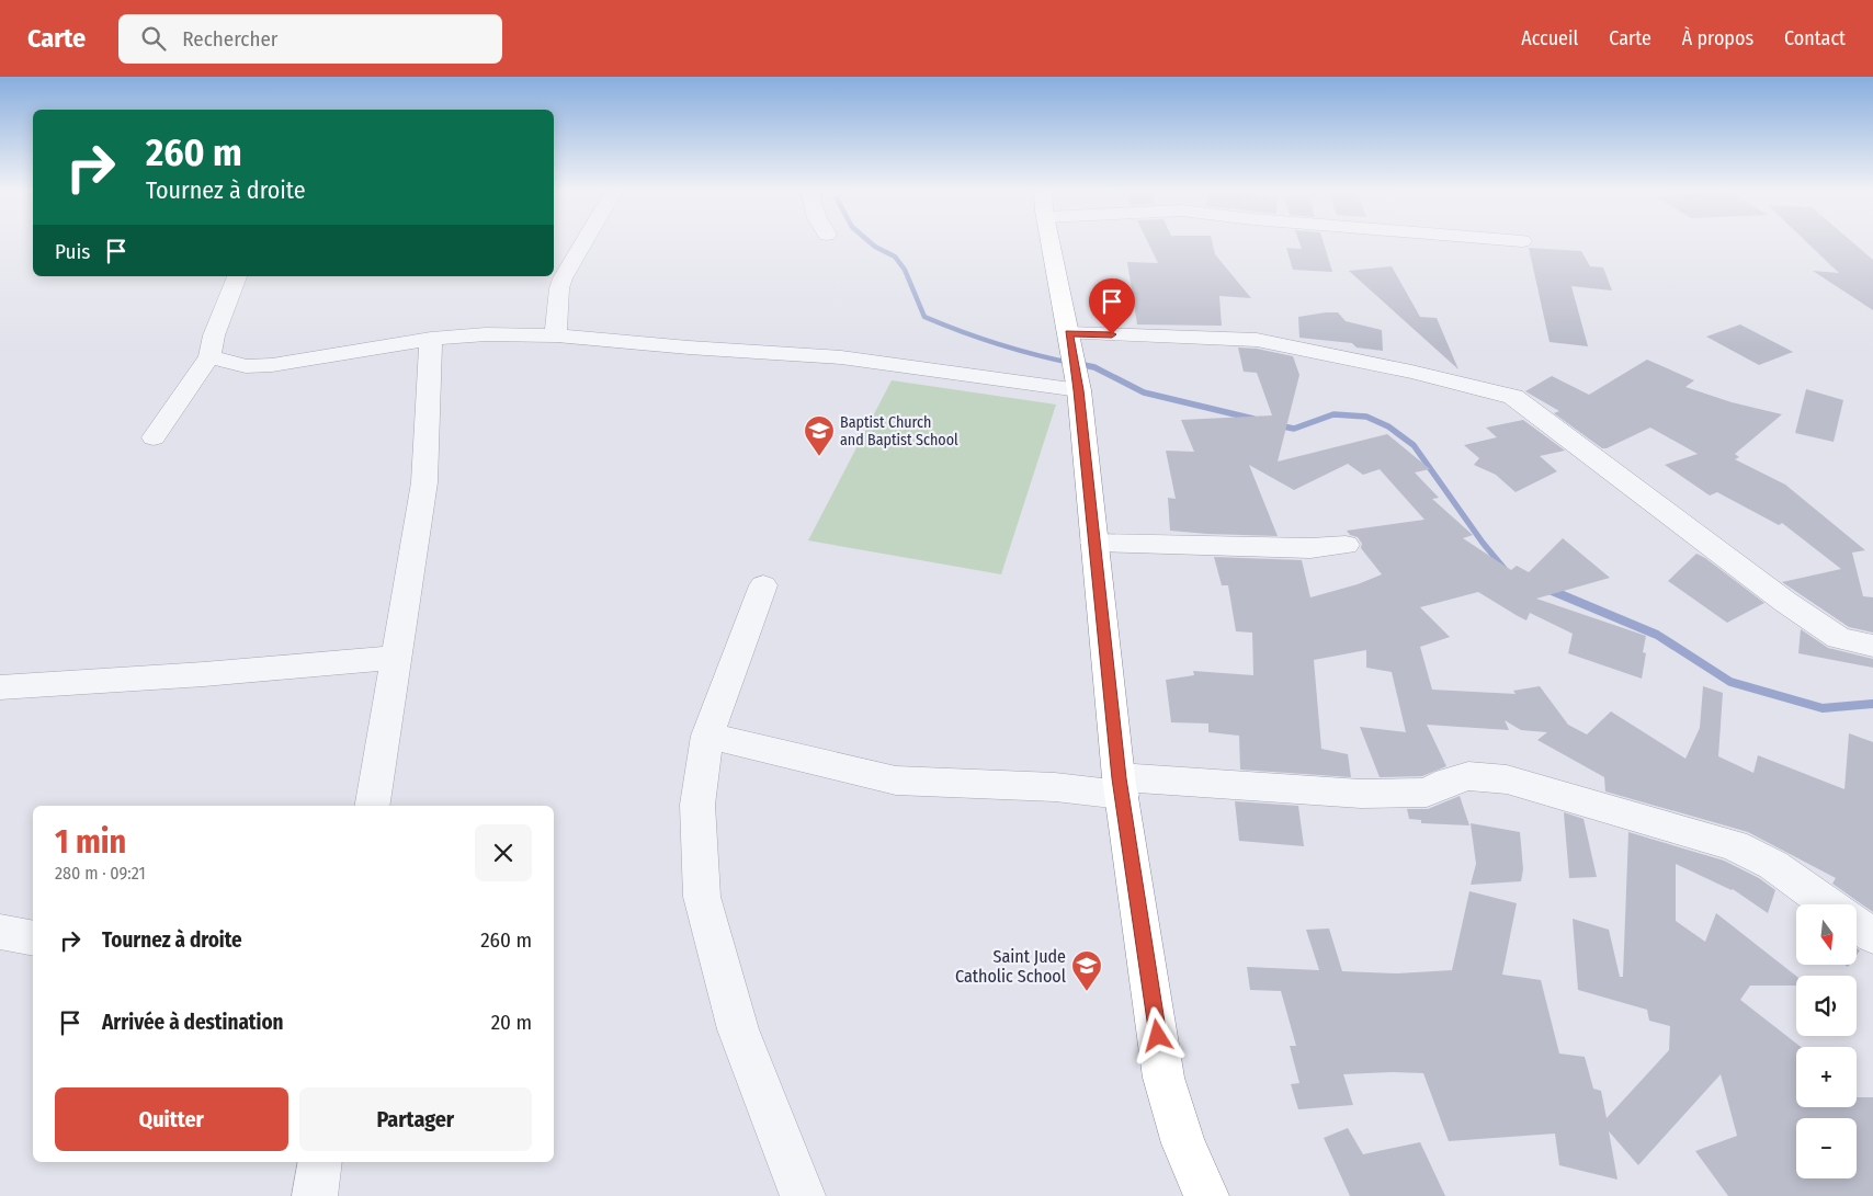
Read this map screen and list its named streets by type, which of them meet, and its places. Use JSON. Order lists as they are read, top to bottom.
{
  "places": {
    "school or university": ["Baptist Church and Baptist School", "Saint Jude Catholic School"]
  },
  "north": "bottom",
  "page": {
    "header": "Carte",
    "search": "Rechercher",
    "nav": [
      "Accueil",
      "Carte",
      "À propos",
      "Contact"
    ],
    "turn": ["260 m", "Tournez à droite"],
    "then": "Puis",
    "heading": ["1 min", "280 m · 09:21"],
    "list": [
      {
        "name": "Tournez à droite",
        "value": "260 m"
      },
      {
        "name": "Arrivée à destination",
        "value": "20 m"
      }
    ],
    "map_buttons": ["+", "−"],
    "buttons": ["Quitter", "Partager"]
  }
}
